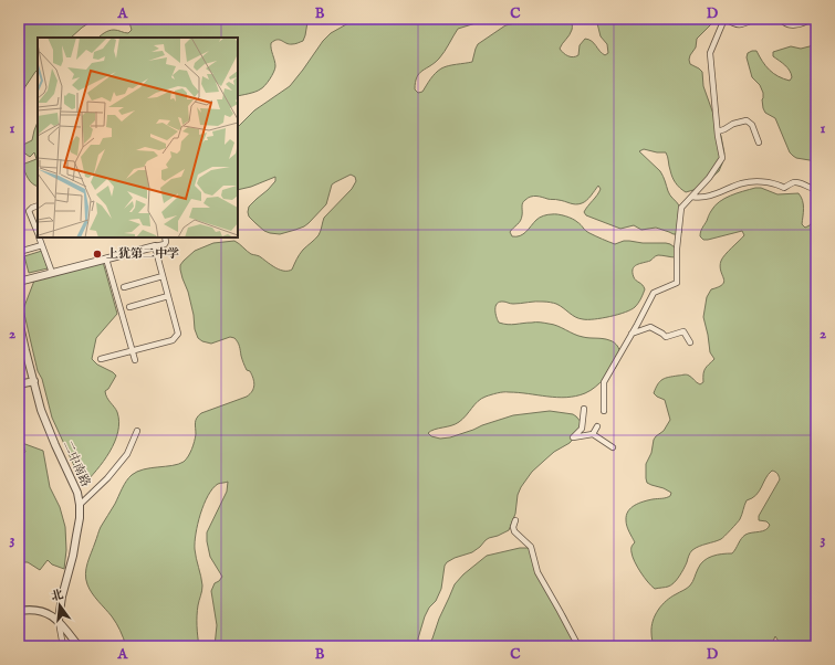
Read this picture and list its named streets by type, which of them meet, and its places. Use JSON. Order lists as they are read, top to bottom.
{
  "streets": {
    "street": ["二中南路"]
  },
  "places": ["上犹第二中学"],
  "north": "top",
  "grid": {
    "columns": [
      "A",
      "B",
      "C",
      "D"
    ],
    "rows": ["1", "2", "3"]
  }
}
